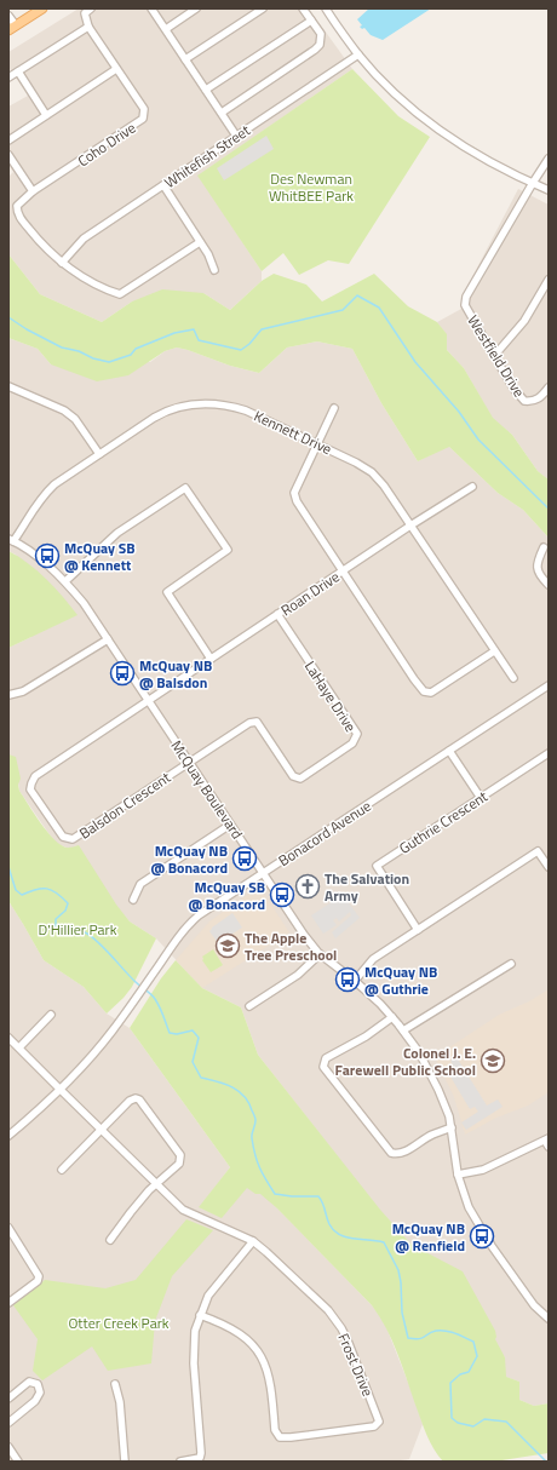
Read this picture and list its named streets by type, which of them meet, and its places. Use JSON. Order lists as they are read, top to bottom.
{
  "streets": {
    "street": [
      "Coho Drive",
      "Whitefish Street",
      "Westfield Drive",
      "Kennett Drive",
      "Roan Drive",
      "LaHaye Drive",
      "McQuay Boulevard",
      "Balsdon Crescent",
      "Guthrie Crescent",
      "Bonacord Avenue",
      "Frost Drive"
    ]
  },
  "crossings": [
    ["Coho Drive", "Whitefish Street"],
    ["Kennett Drive", "Roan Drive"],
    ["Kennett Drive", "McQuay Boulevard"],
    ["Roan Drive", "LaHaye Drive"],
    ["Roan Drive", "McQuay Boulevard"],
    ["Roan Drive", "Balsdon Crescent"],
    ["LaHaye Drive", "McQuay Boulevard"],
    ["LaHaye Drive", "Balsdon Crescent"],
    ["McQuay Boulevard", "Balsdon Crescent"],
    ["McQuay Boulevard", "Bonacord Avenue"],
    ["Bonacord Avenue", "Frost Drive"]
  ],
  "parks": ["Des Newman WhitBEE Park", "D'Hillier Park", "Otter Creek Park"],
  "places": {
    "bus stop": [
      "McQuay SB @ Kennett",
      "McQuay NB @ Balsdon",
      "McQuay NB @ Bonacord",
      "McQuay SB @ Bonacord",
      "McQuay NB @ Guthrie",
      "McQuay NB @ Renfield"
    ],
    "church": ["The Salvation Army"],
    "school or university": ["The Apple Tree Preschool", "Colonel J. E. Farewell Public School"]
  }
}
